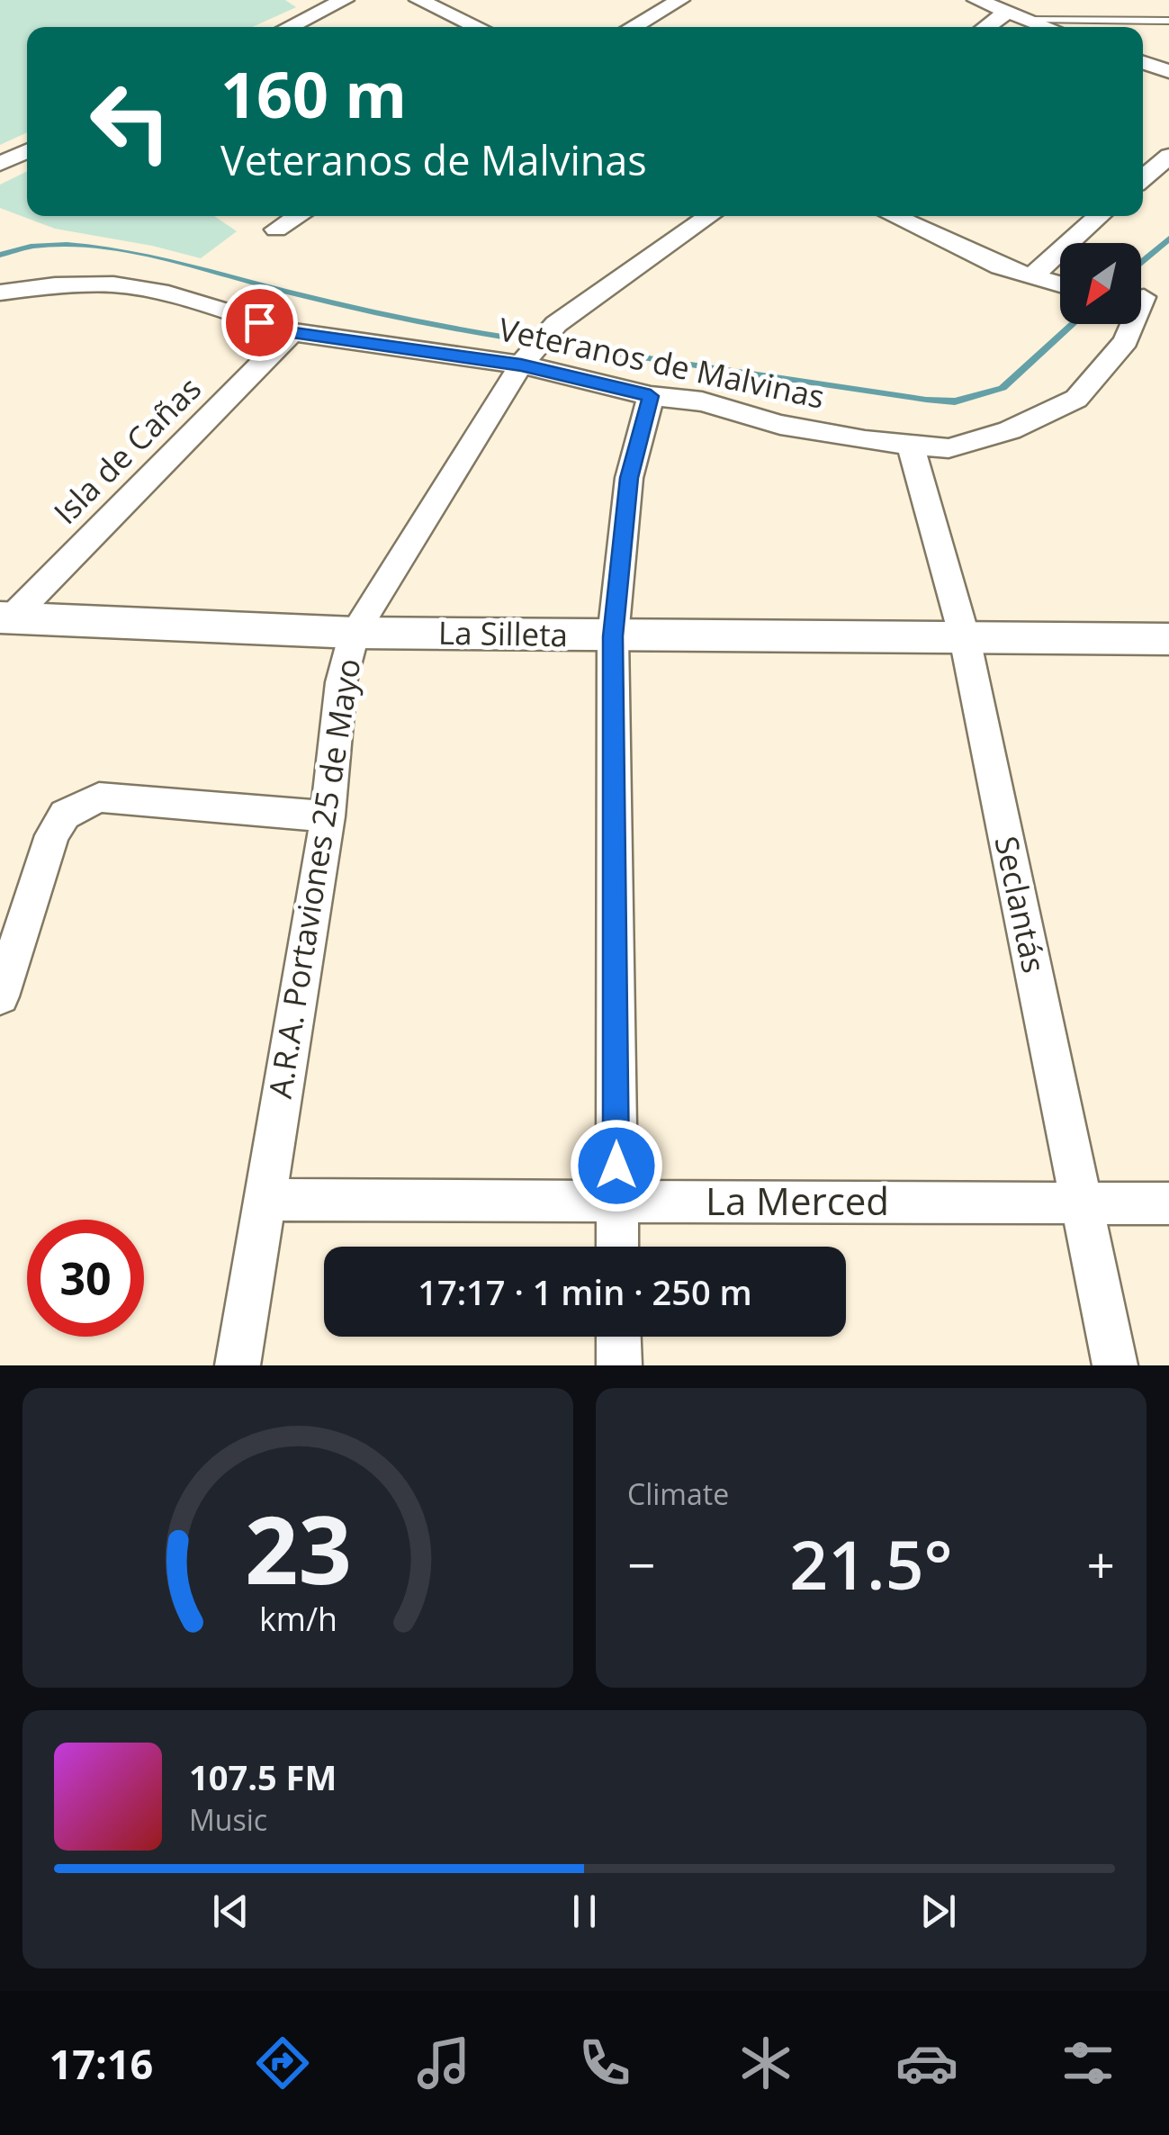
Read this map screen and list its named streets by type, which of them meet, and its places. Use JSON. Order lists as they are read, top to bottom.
{
  "streets": {
    "street": [
      "Veteranos de Malvinas",
      "Isla de Cañas",
      "La Silleta",
      "A.R.A. Portaviones 25 de Mayo",
      "Seclantás",
      "La Merced"
    ]
  },
  "crossings": [
    ["Veteranos de Malvinas", "Isla de Cañas"],
    ["Veteranos de Malvinas", "A.R.A. Portaviones 25 de Mayo"],
    ["Veteranos de Malvinas", "Seclantás"],
    ["Isla de Cañas", "La Silleta"],
    ["La Silleta", "A.R.A. Portaviones 25 de Mayo"],
    ["La Silleta", "Seclantás"],
    ["A.R.A. Portaviones 25 de Mayo", "La Merced"],
    ["Seclantás", "La Merced"]
  ],
  "north": "bottom left",
  "page": {
    "turn": ["160 m", "Veteranos de Malvinas"],
    "limit": "30",
    "trip": "17:17 · 1 min · 250 m",
    "tile": "Climate",
    "heat": ["−", "21.5°", "+"],
    "song": ["107.5 FM", "Music"],
    "tabs": "17:16",
    "gauge": ["23", "km/h"]
  }
}
